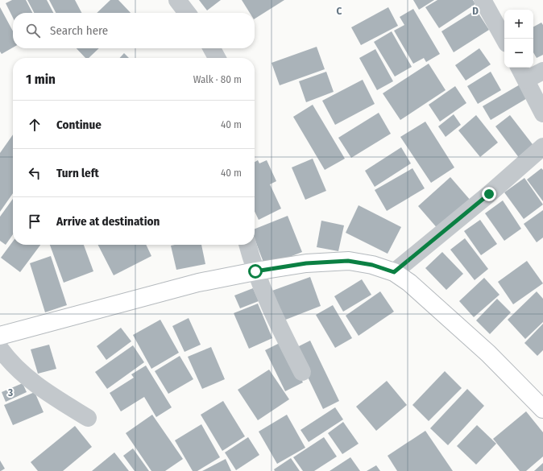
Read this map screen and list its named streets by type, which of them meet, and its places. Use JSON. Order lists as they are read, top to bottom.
{
  "page": {
    "map_buttons": ["+", "−"],
    "search": "Search here",
    "heading": ["1 min", "Walk · 80 m"],
    "list": [
      ["Continue", "40 m"],
      ["Turn left", "40 m"],
      "Arrive at destination"
    ]
  },
  "grid": {
    "columns": ["C", "D"],
    "rows": ["3"]
  }
}
